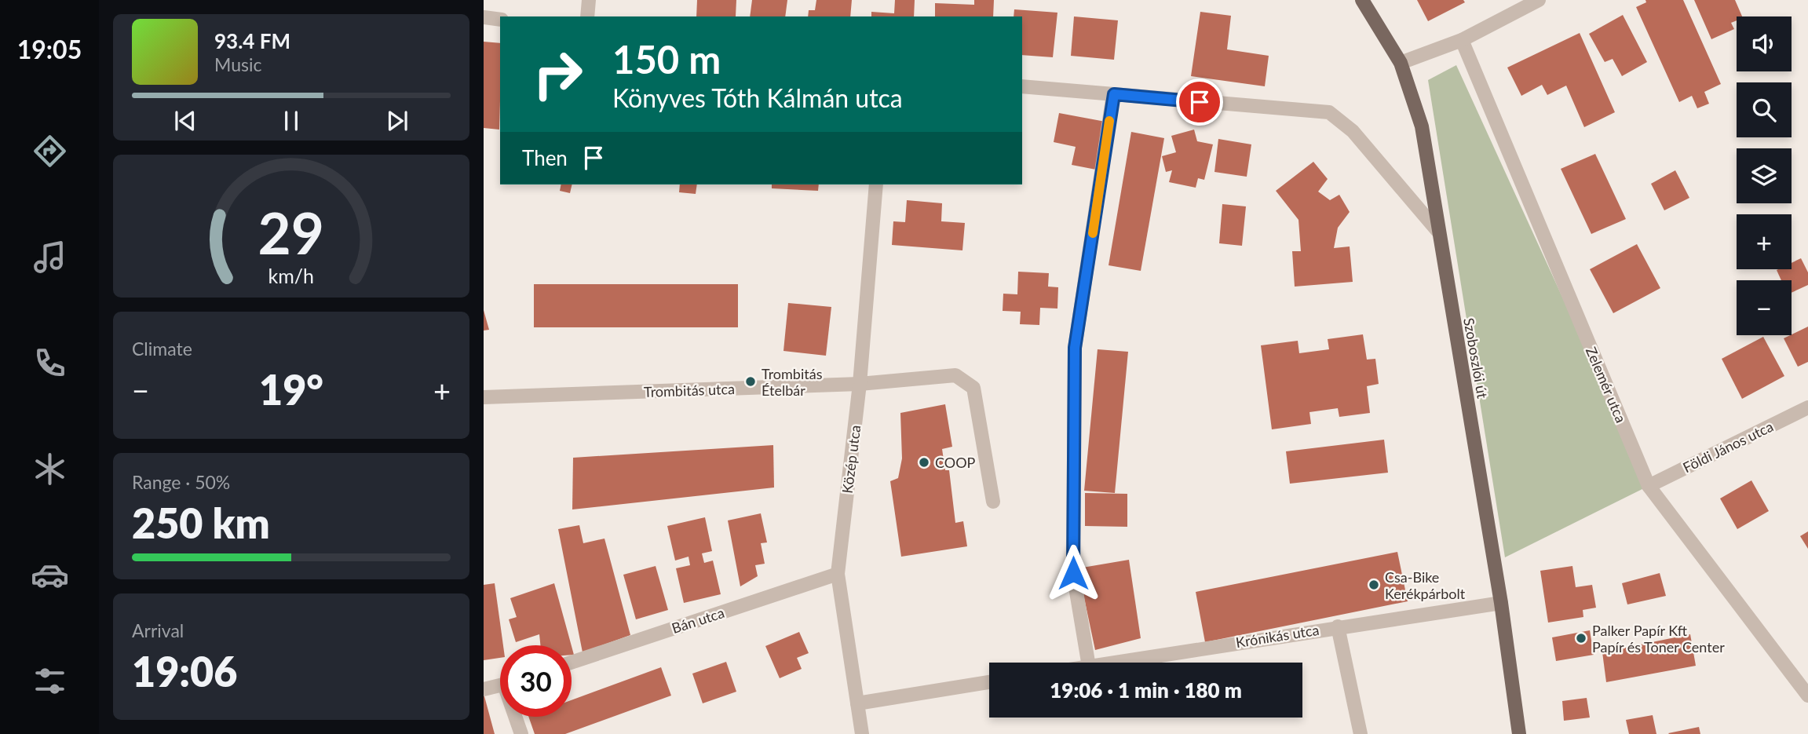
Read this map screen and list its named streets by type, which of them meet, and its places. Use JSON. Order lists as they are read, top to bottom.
{
  "streets": {
    "main road": ["Szoboszlói út"],
    "street": [
      "Zelemér utca",
      "Trombitás utca",
      "Földi János utca",
      "Közép utca",
      "Bán utca",
      "Krónikás utca"
    ]
  },
  "crossings": [
    ["Szoboszlói út", "Krónikás utca"],
    ["Zelemér utca", "Földi János utca"],
    ["Trombitás utca", "Közép utca"],
    ["Közép utca", "Bán utca"]
  ],
  "places": [
    "Trombitás Ételbár",
    "COOP",
    "Csa-Bike Kerékpárbolt",
    "Palker Papír Kft Papír és Toner Center"
  ],
  "page": {
    "tabs": "19:05",
    "map_buttons": ["+", "−"],
    "turn": ["150 m", "Könyves Tóth Kálmán utca"],
    "song": ["93.4 FM", "Music"],
    "then": "Then",
    "tile": [
      "Climate",
      ["Range · 50%", "250 km"],
      ["Arrival", "19:06"]
    ],
    "heat": ["−", "19°", "+"],
    "limit": "30",
    "trip": "19:06 · 1 min · 180 m",
    "gauge": ["29", "km/h"]
  }
}
